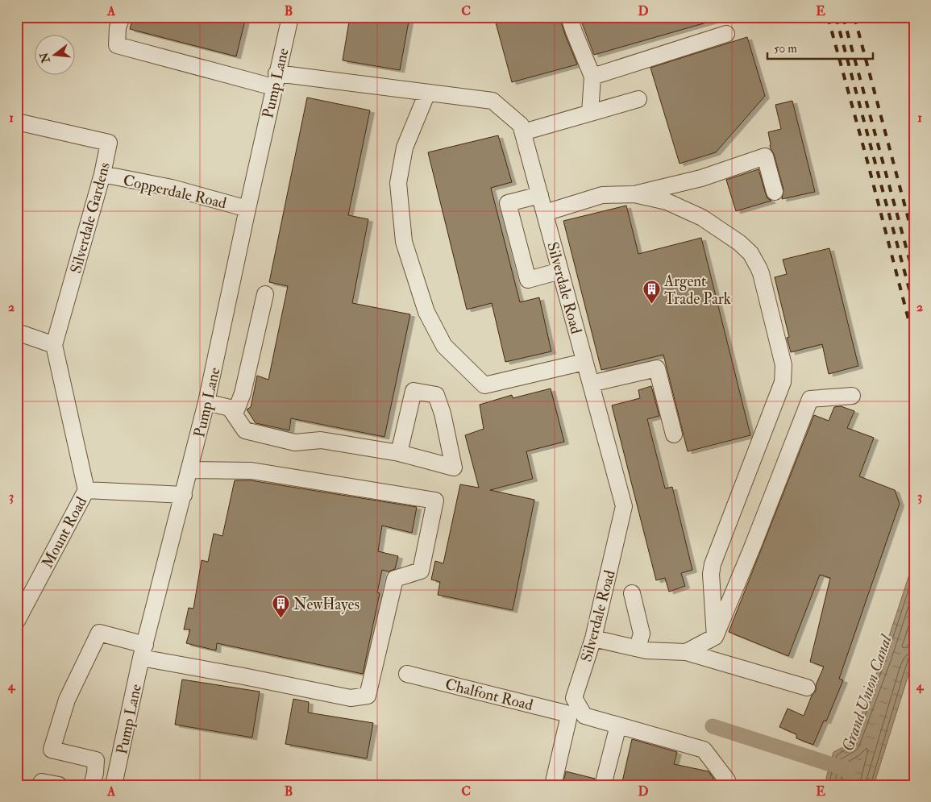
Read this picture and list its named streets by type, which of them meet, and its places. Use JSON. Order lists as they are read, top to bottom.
{
  "streets": {
    "street": [
      "Pump Lane",
      "Copperdale Road",
      "Silverdale Gardens",
      "Silverdale Road",
      "Mount Road",
      "Chalfont Road"
    ]
  },
  "crossings": [
    ["Pump Lane", "Copperdale Road"],
    ["Pump Lane", "Silverdale Road"],
    ["Copperdale Road", "Silverdale Gardens"],
    ["Silverdale Gardens", "Mount Road"]
  ],
  "water": ["Grand Union Canal"],
  "places": {
    "building": ["Argent Trade Park", "NewHayes"]
  },
  "scale_bar": "50 m",
  "north": "left",
  "grid": {
    "columns": [
      "A",
      "B",
      "C",
      "D",
      "E"
    ],
    "rows": [
      "1",
      "2",
      "3",
      "4"
    ]
  }
}
